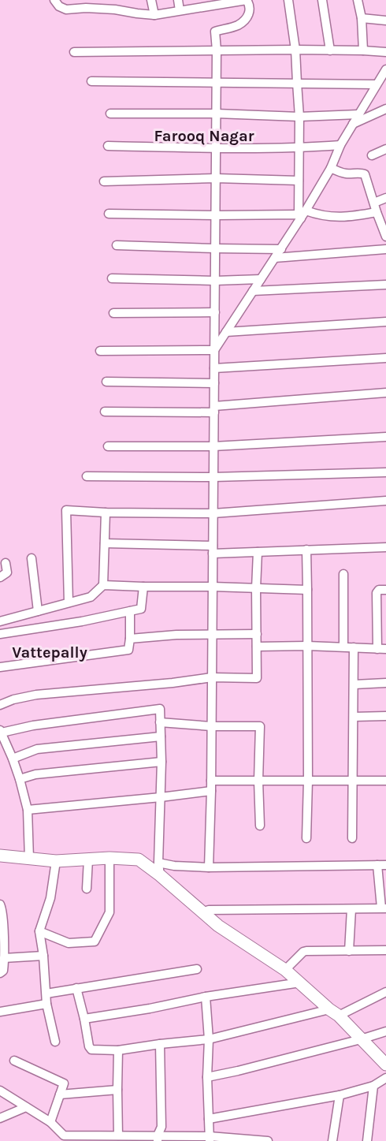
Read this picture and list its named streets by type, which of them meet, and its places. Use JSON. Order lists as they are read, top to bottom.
{
  "districts": ["Farooq Nagar", "Vattepally"]
}
